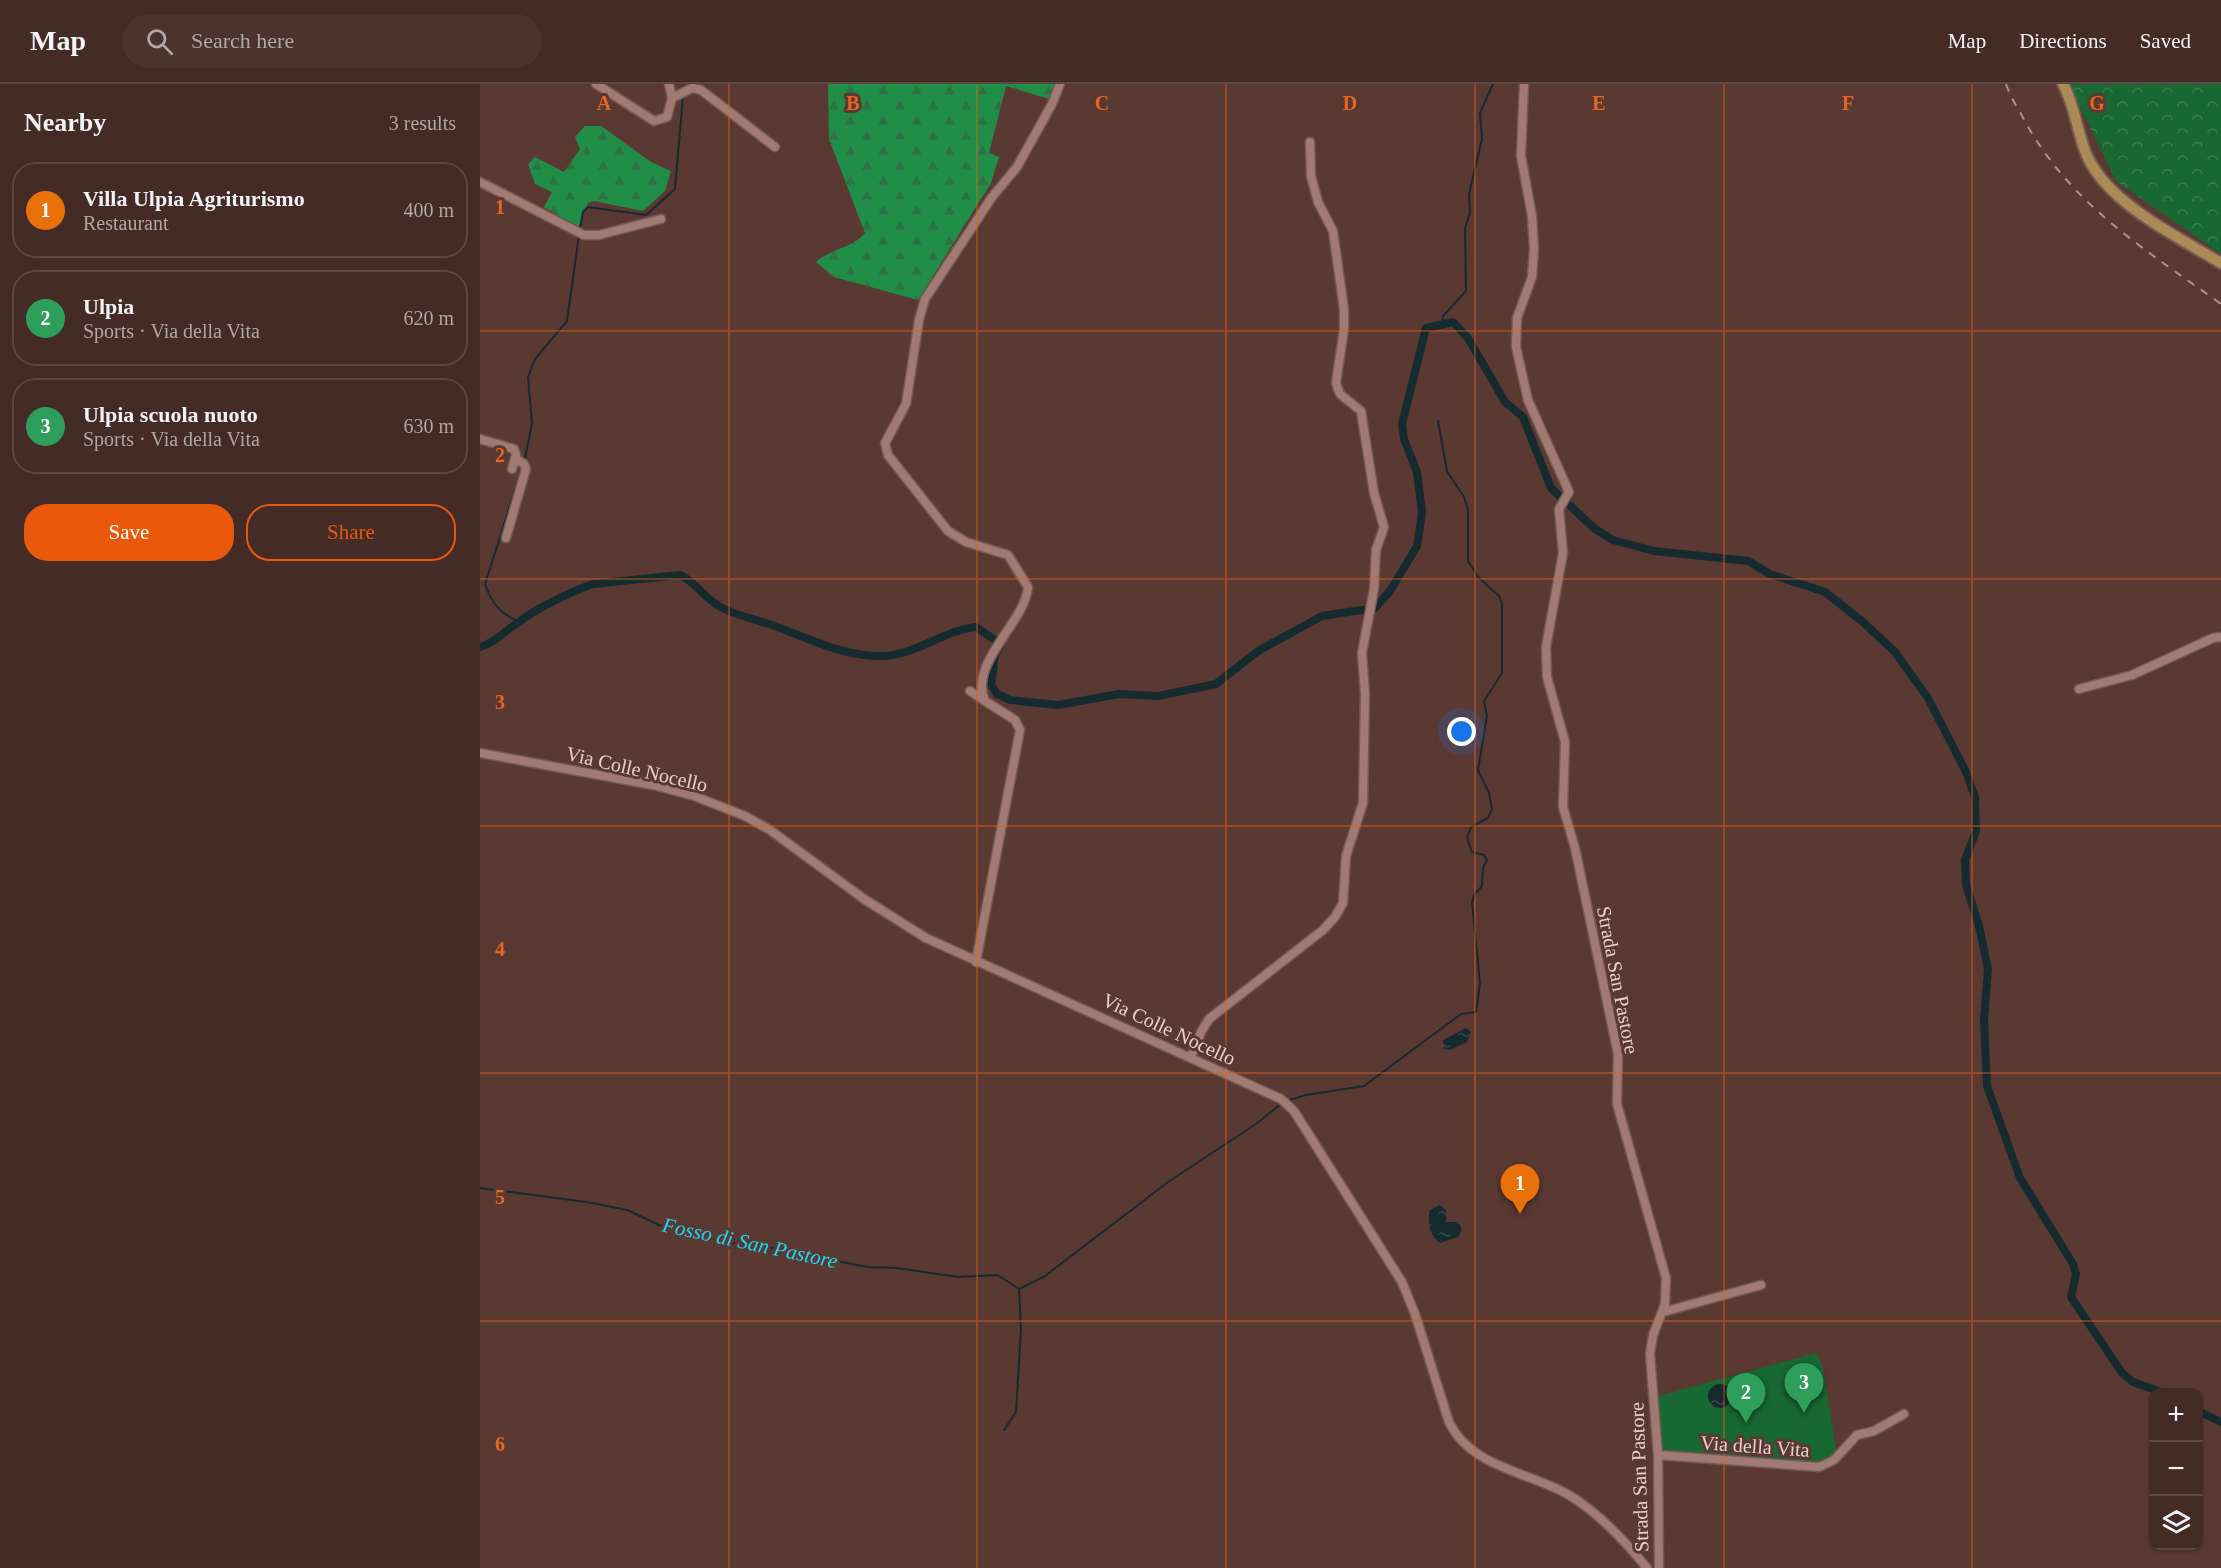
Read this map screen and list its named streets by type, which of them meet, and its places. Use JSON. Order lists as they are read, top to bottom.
{
  "streets": {
    "street": ["Via Colle Nocello", "Strada San Pastore", "Via della Vita"]
  },
  "crossings": [
    ["Strada San Pastore", "Via della Vita"]
  ],
  "water": ["Fosso di San Pastore"],
  "page": {
    "header": "Map",
    "search": "Search here",
    "nav": ["Map", "Directions", "Saved"],
    "heading": ["Nearby", "3 results"],
    "list": [
      {
        "mark": "1",
        "name": "Villa Ulpia Agriturismo",
        "note": "Restaurant",
        "value": "400 m"
      },
      {
        "mark": "2",
        "name": "Ulpia",
        "note": "Sports · Via della Vita",
        "value": "620 m"
      },
      {
        "mark": "3",
        "name": "Ulpia scuola nuoto",
        "note": "Sports · Via della Vita",
        "value": "630 m"
      }
    ],
    "buttons": ["Save", "Share"],
    "pins": ["1", "3", "2"],
    "map_buttons": ["+", "−"]
  },
  "grid": {
    "columns": [
      "A",
      "B",
      "C",
      "D",
      "E",
      "F",
      "G"
    ],
    "rows": [
      "1",
      "2",
      "3",
      "4",
      "5",
      "6"
    ]
  }
}
